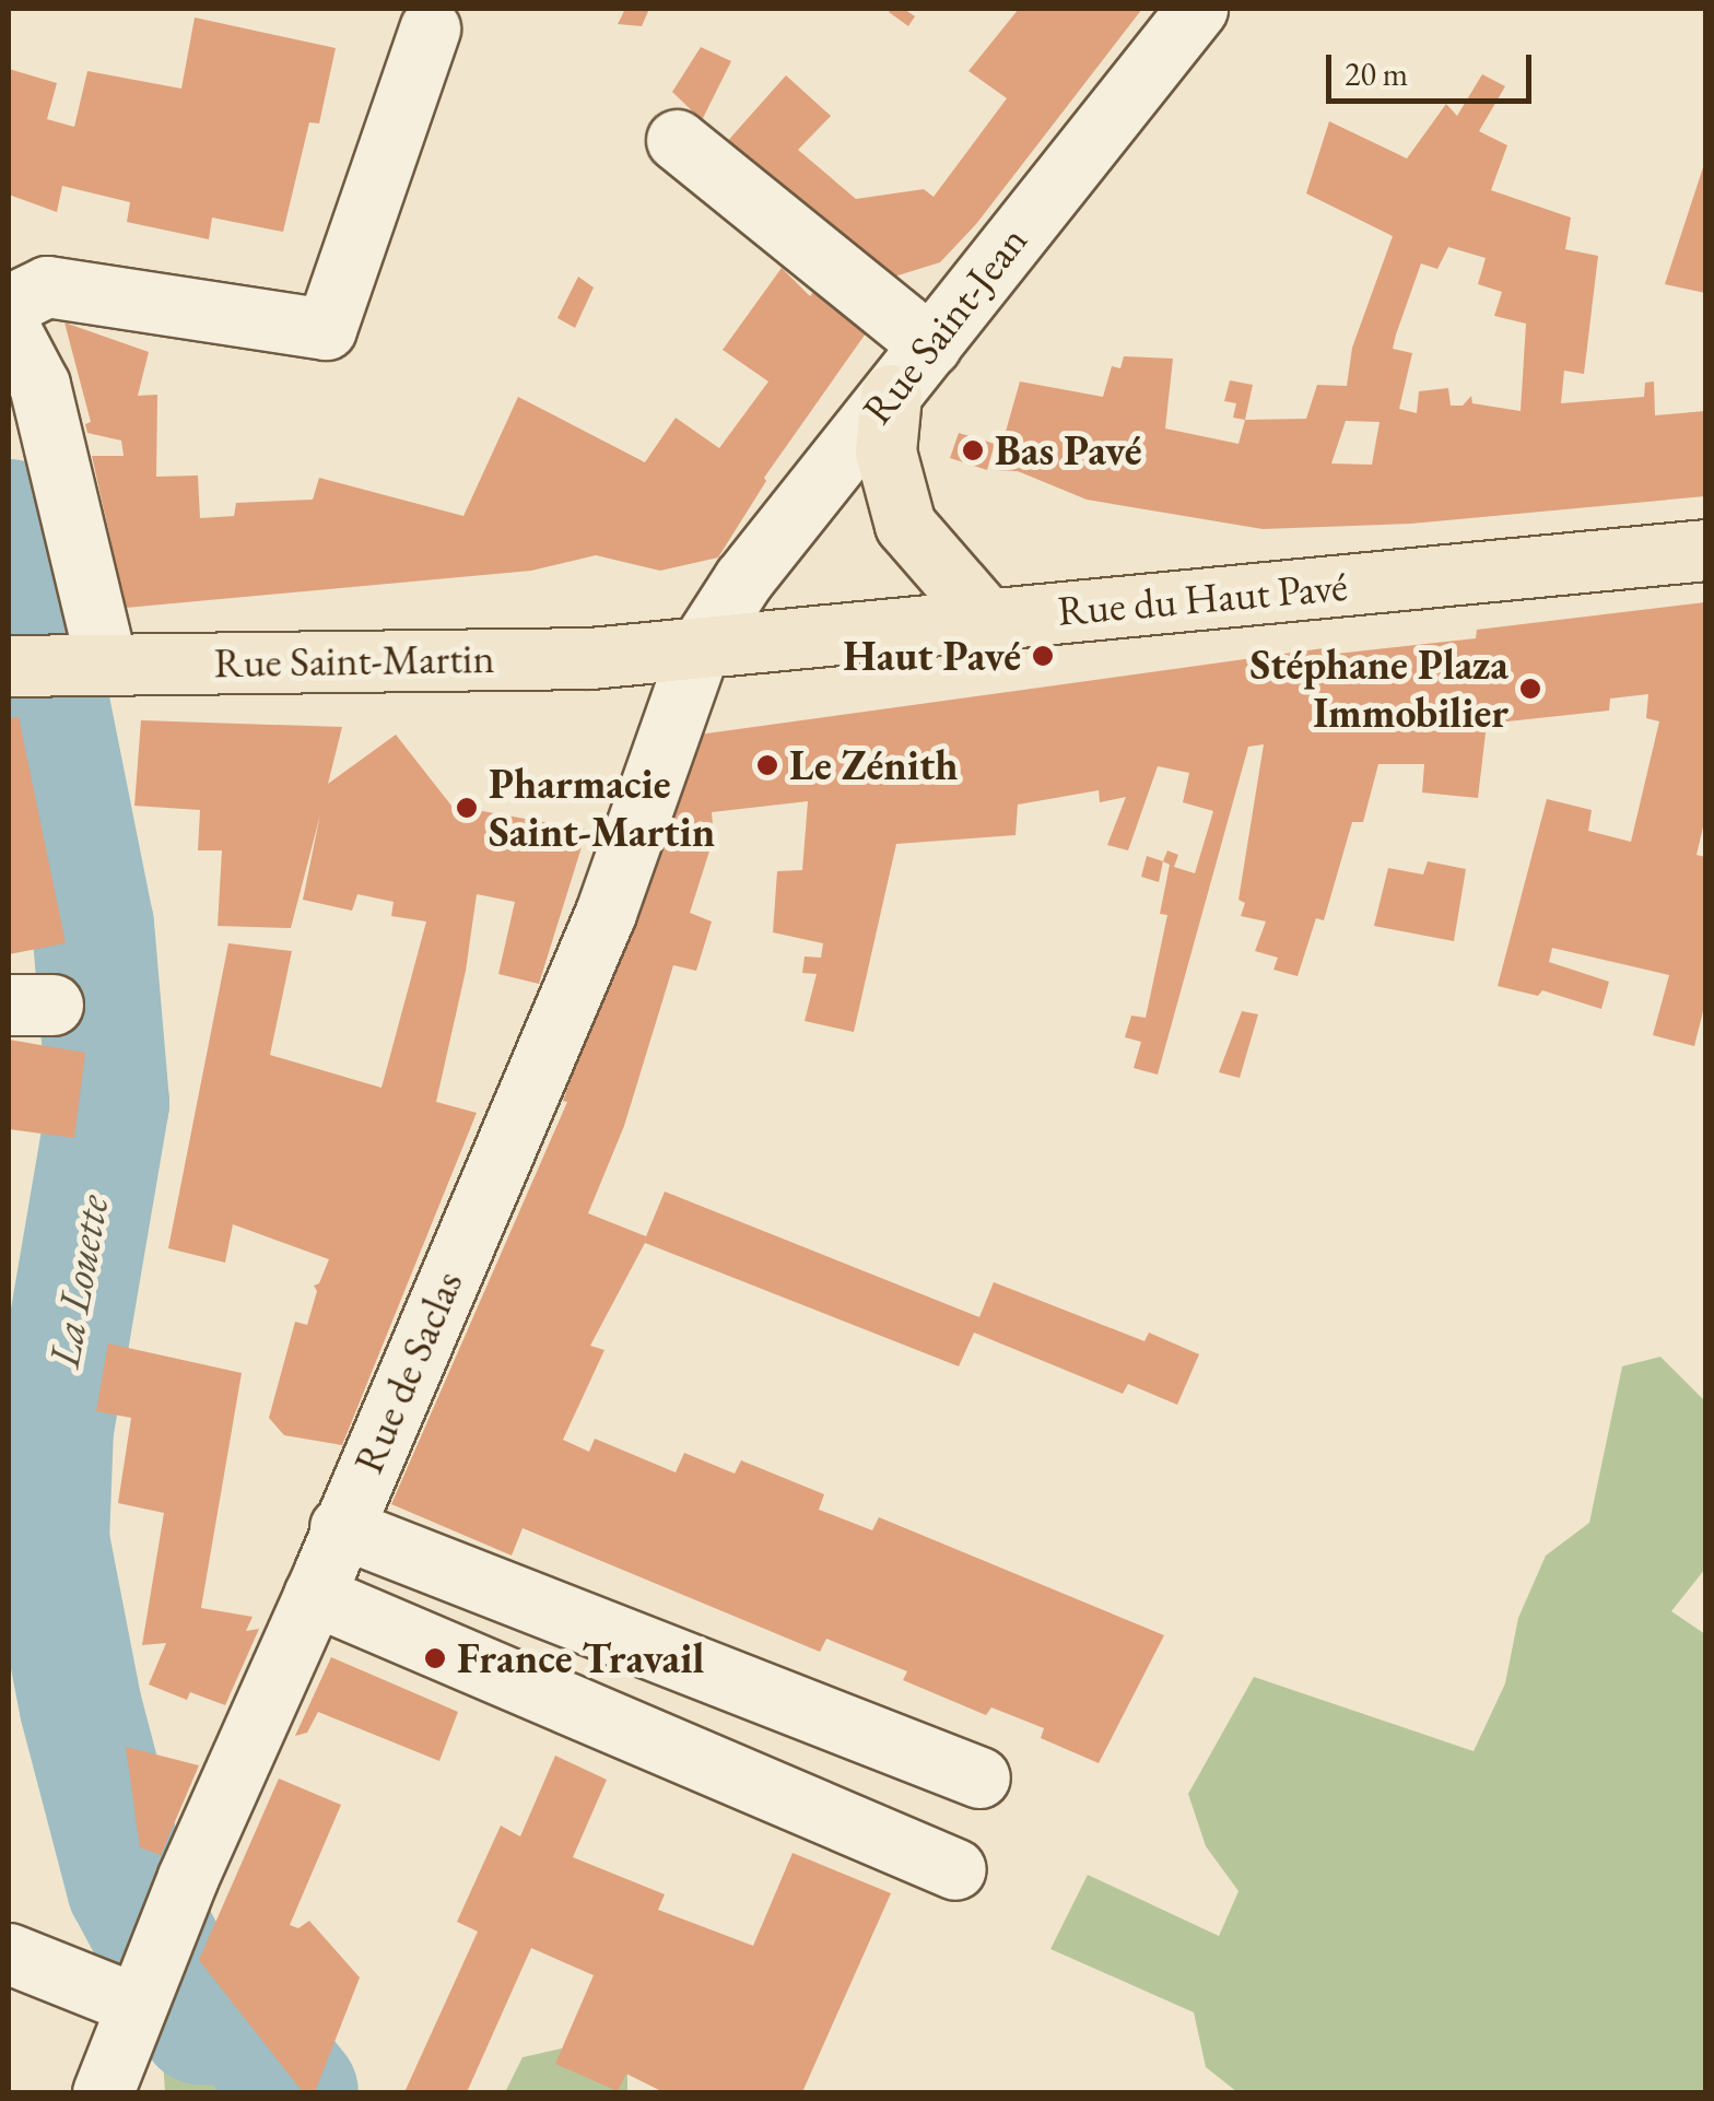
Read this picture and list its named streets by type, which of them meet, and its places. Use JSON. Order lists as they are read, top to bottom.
{
  "streets": {
    "main road": ["Rue du Haut Pavé", "Rue Saint-Martin"],
    "street": ["Rue Saint-Jean", "Rue de Saclas"]
  },
  "crossings": [
    ["Rue Saint-Jean", "Rue du Haut Pavé"],
    ["Rue Saint-Jean", "Rue Saint-Martin"],
    ["Rue Saint-Jean", "Rue de Saclas"],
    ["Rue du Haut Pavé", "Rue Saint-Martin"],
    ["Rue du Haut Pavé", "Rue de Saclas"],
    ["Rue Saint-Martin", "Rue de Saclas"]
  ],
  "water": ["La Louette"],
  "places": [
    "Bas Pavé",
    "Haut Pavé",
    "Stéphane Plaza Immobilier",
    "Le Zénith",
    "Pharmacie Saint-Martin",
    "France Travail"
  ],
  "scale_bar": "20 m"
}
